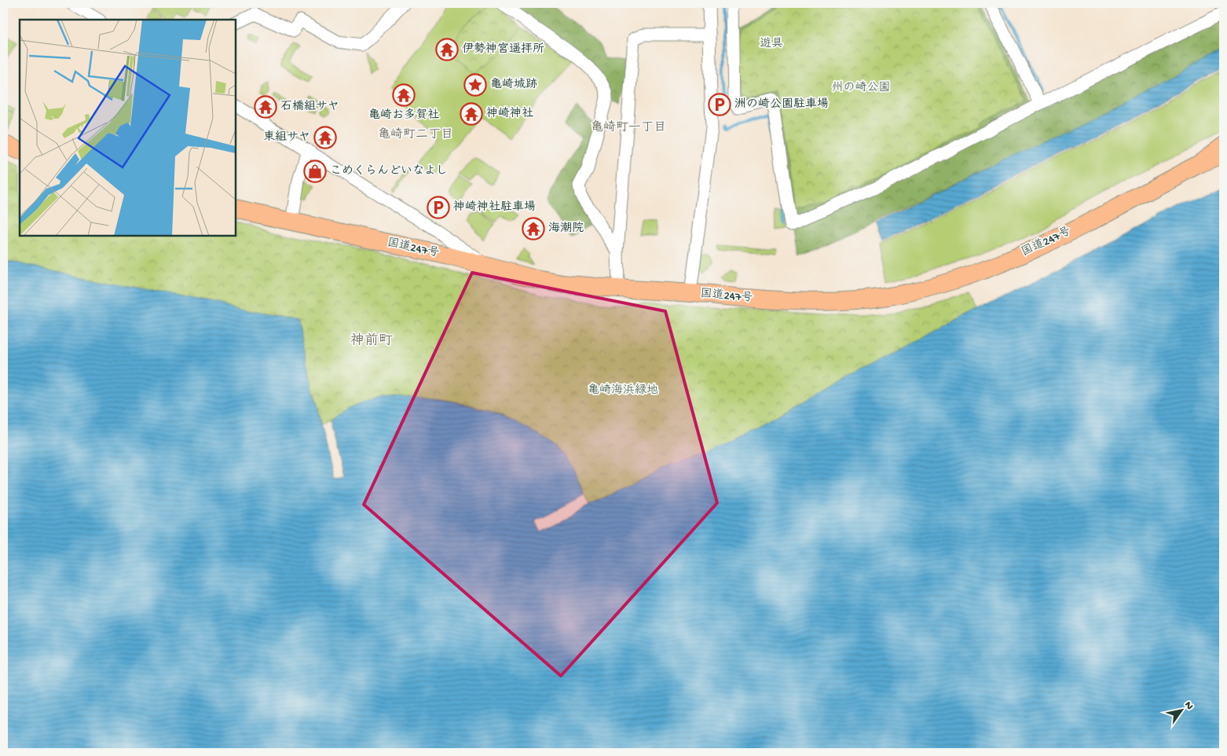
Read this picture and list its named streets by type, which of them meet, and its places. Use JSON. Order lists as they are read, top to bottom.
{
  "streets": {
    "highway": ["国道247号"]
  },
  "districts": ["亀崎町一丁目", "亀崎町二丁目", "神前町"],
  "parks": ["遊具", "州の崎公園", "亀崎海浜緑地"],
  "places": {
    "temple": [
      "伊勢神宮遥拝所",
      "亀崎お多賀社",
      "石橋組サヤ",
      "神崎神社",
      "東組サヤ",
      "海潮院"
    ],
    "place": ["亀崎城跡"],
    "parking": ["洲の崎公園駐車場", "神崎神社駐車場"],
    "shop": ["こめくらんどいなよし"]
  },
  "north": "top right"
}
